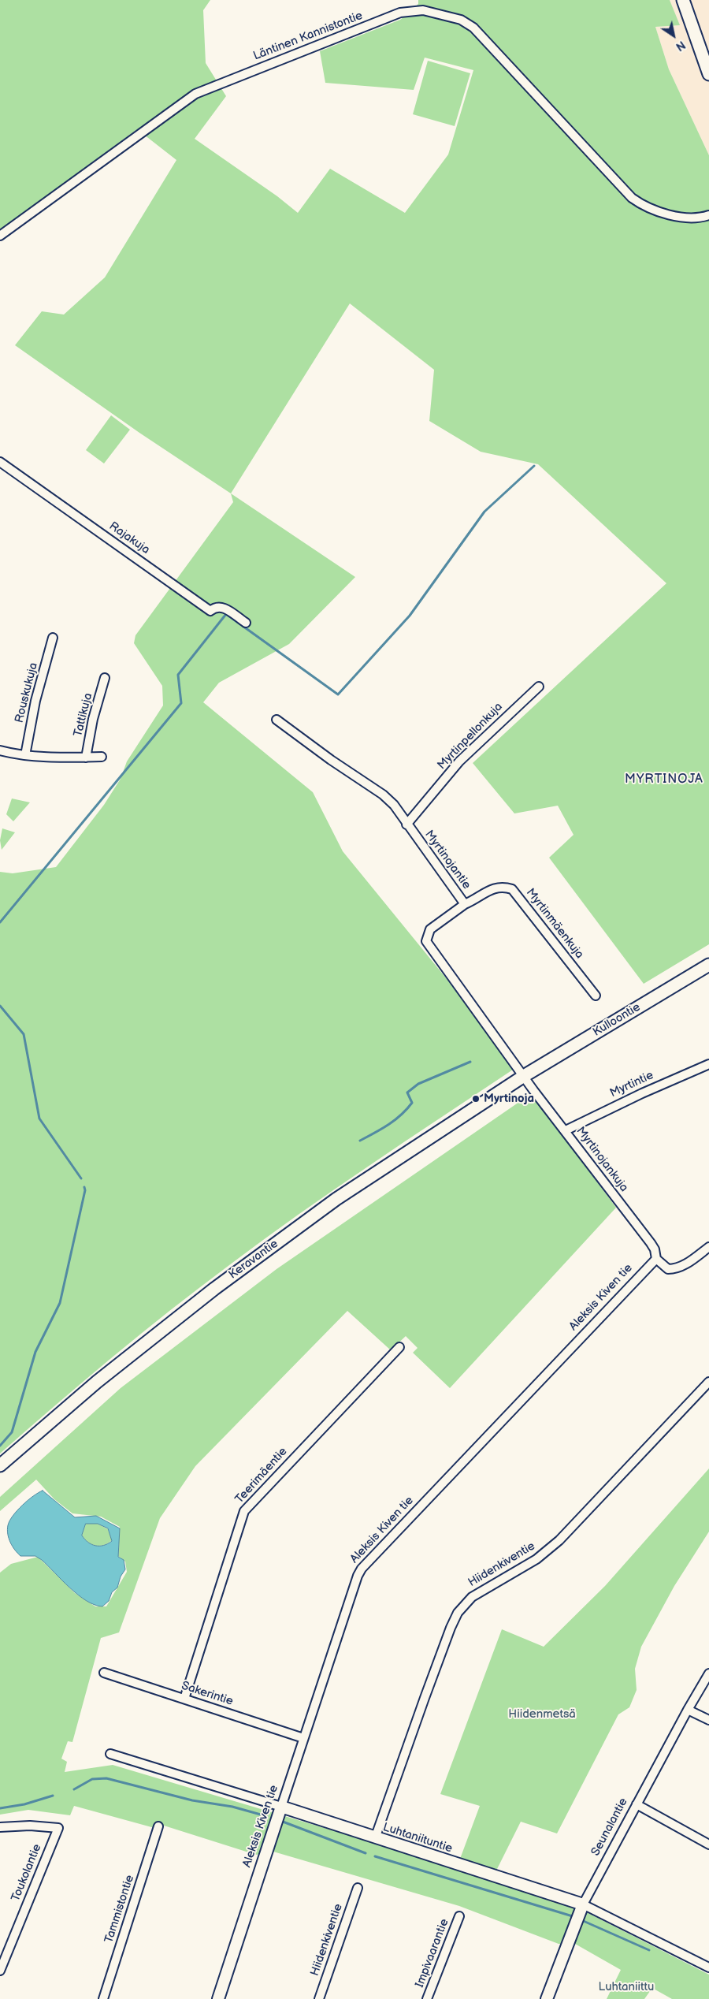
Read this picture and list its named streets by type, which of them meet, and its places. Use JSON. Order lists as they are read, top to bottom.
{
  "streets": {
    "main road": ["Kulloontie", "Keravantie"],
    "street": [
      "Läntinen Kannistontie",
      "Rajakuja",
      "Rouskukuja",
      "Tattikuja",
      "Myrtinpellonkuja",
      "Myrtinojantie",
      "Myrtinmäenkuja",
      "Myrtintie",
      "Myrtinojankuja",
      "Aleksis Kiven tie",
      "Teerimäentie",
      "Hiidenkiventie",
      "Sakerintie",
      "Seunalantie",
      "Luhtaniituntie",
      "Toukolantie",
      "Tammistontie",
      "Impivaarantie"
    ]
  },
  "crossings": [
    ["Myrtinpellonkuja", "Myrtinojantie"],
    ["Myrtinojantie", "Myrtinmäenkuja"],
    ["Myrtinojantie", "Kulloontie"],
    ["Myrtinojantie", "Myrtinojankuja"],
    ["Myrtinojantie", "Keravantie"],
    ["Kulloontie", "Myrtinojankuja"],
    ["Kulloontie", "Keravantie"],
    ["Myrtintie", "Myrtinojankuja"],
    ["Myrtinojankuja", "Keravantie"],
    ["Myrtinojankuja", "Aleksis Kiven tie"],
    ["Aleksis Kiven tie", "Sakerintie"],
    ["Aleksis Kiven tie", "Luhtaniituntie"],
    ["Teerimäentie", "Sakerintie"],
    ["Hiidenkiventie", "Luhtaniituntie"],
    ["Seunalantie", "Luhtaniituntie"]
  ],
  "districts": ["MYRTINOJA"],
  "parks": ["Hiidenmetsä", "Luhtaniittu"],
  "places": ["Myrtinoja"],
  "north": "bottom right"
}
